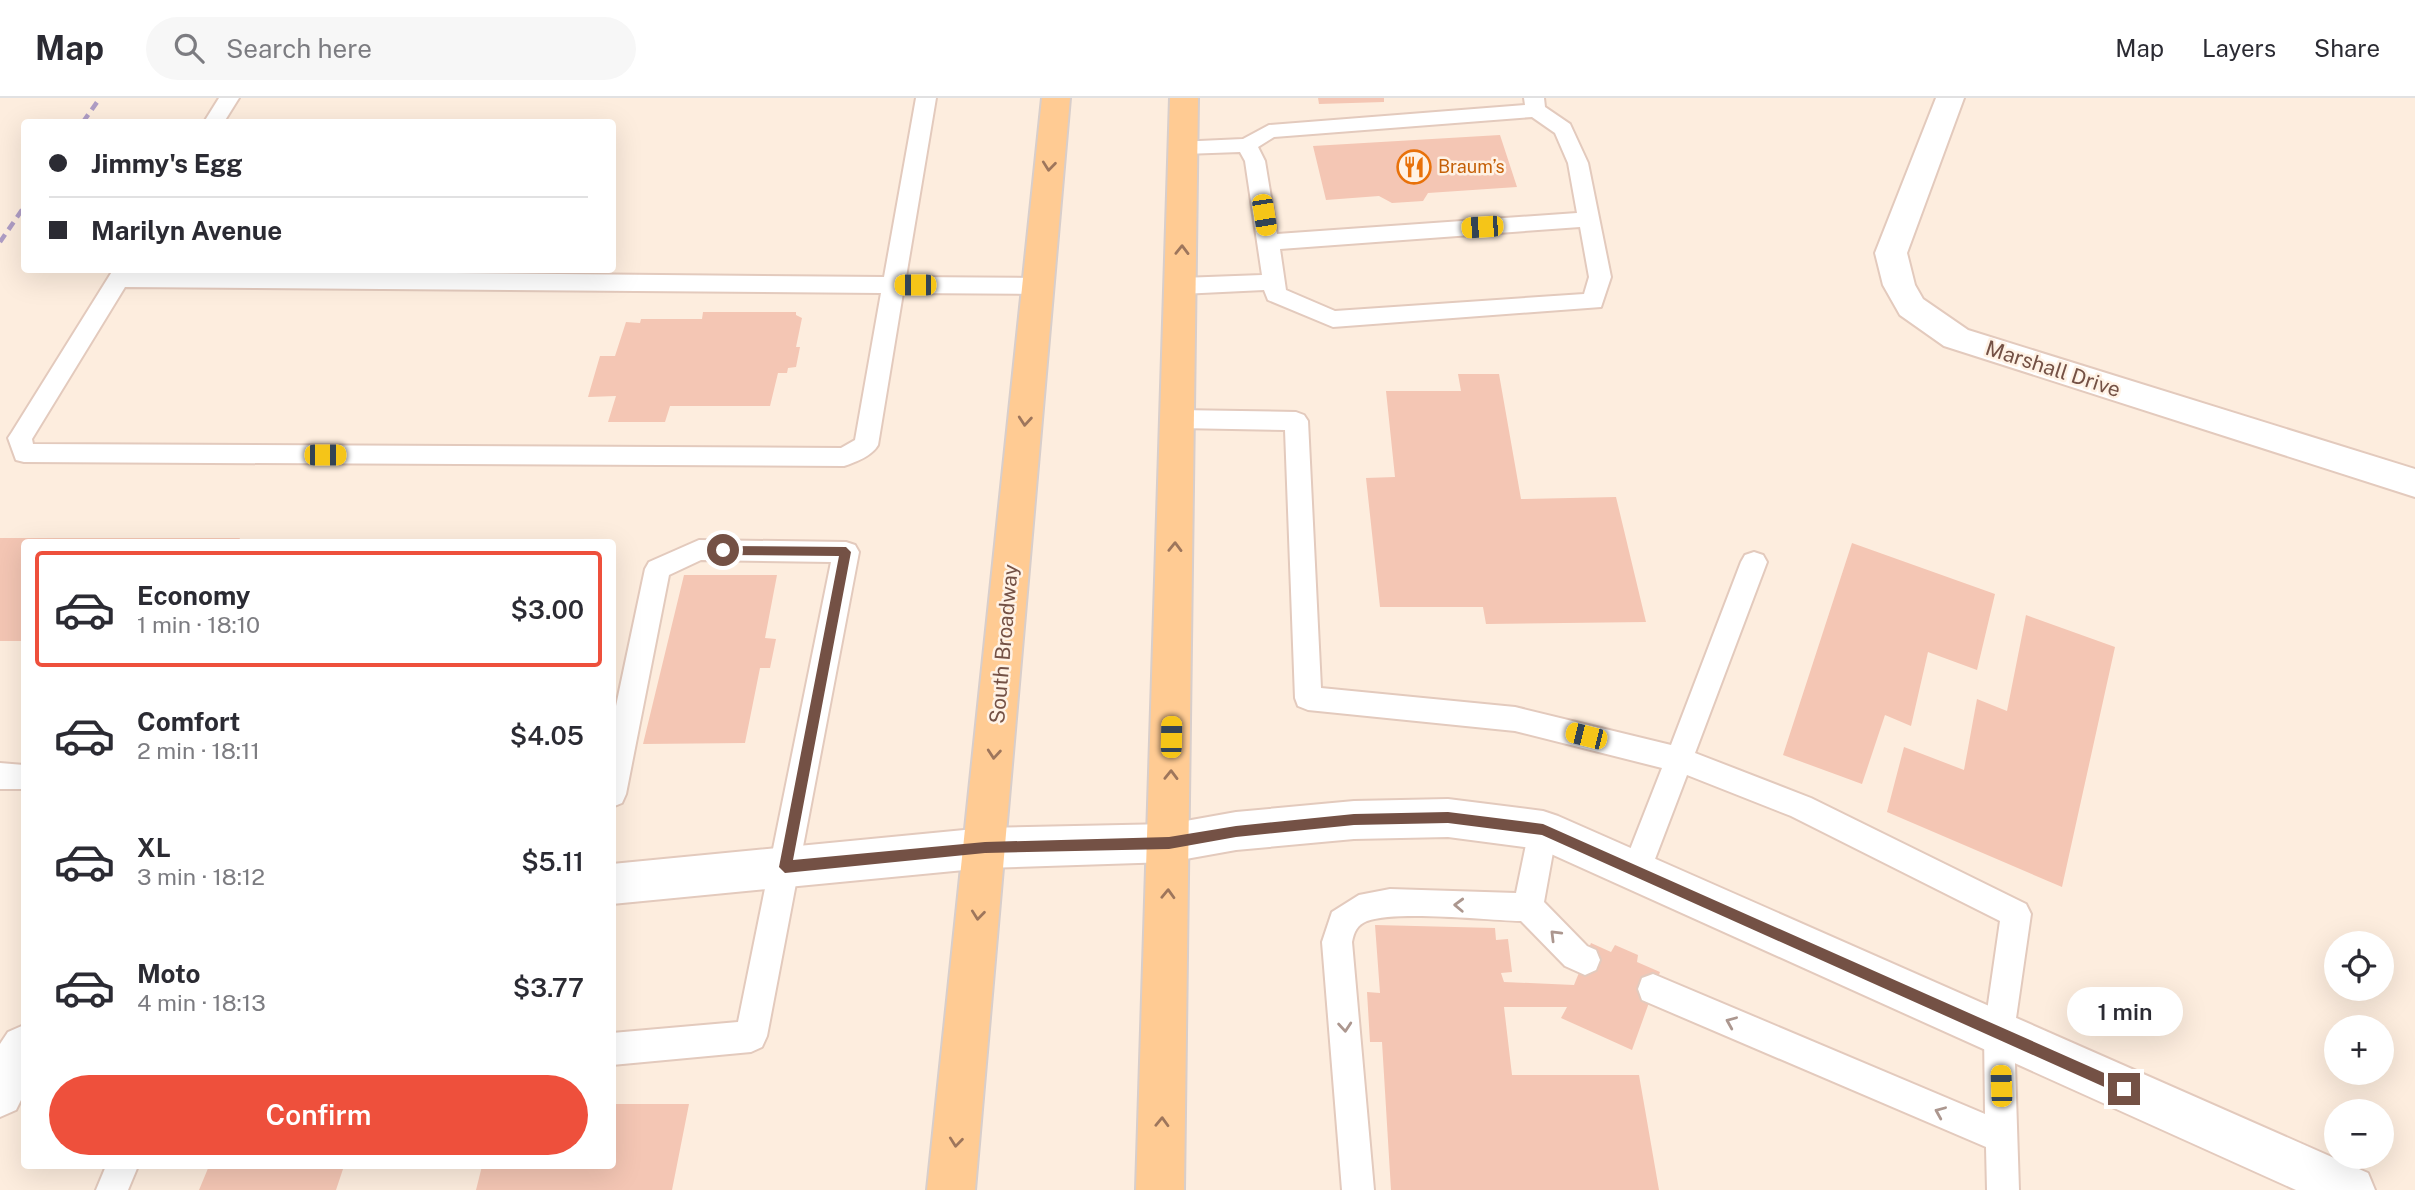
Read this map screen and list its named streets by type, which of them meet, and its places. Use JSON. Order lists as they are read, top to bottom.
{
  "streets": {
    "main road": ["South Broadway"],
    "street": ["Marshall Drive"]
  },
  "places": {
    "restaurant": ["Braum’s"]
  },
  "page": {
    "header": "Map",
    "search": "Search here",
    "nav": ["Map", "Layers", "Share"],
    "banner": ["Jimmy's Egg", "Marilyn Avenue"],
    "list": [
      {
        "name": "Economy",
        "note": "1 min · 18:10",
        "value": "$3.00"
      },
      {
        "name": "Comfort",
        "note": "2 min · 18:11",
        "value": "$4.05"
      },
      {
        "name": "XL",
        "note": "3 min · 18:12",
        "value": "$5.11"
      },
      {
        "name": "Moto",
        "note": "4 min · 18:13",
        "value": "$3.77"
      }
    ],
    "map_buttons": ["+", "−"],
    "bubble": "1 min",
    "buttons": "Confirm"
  }
}
